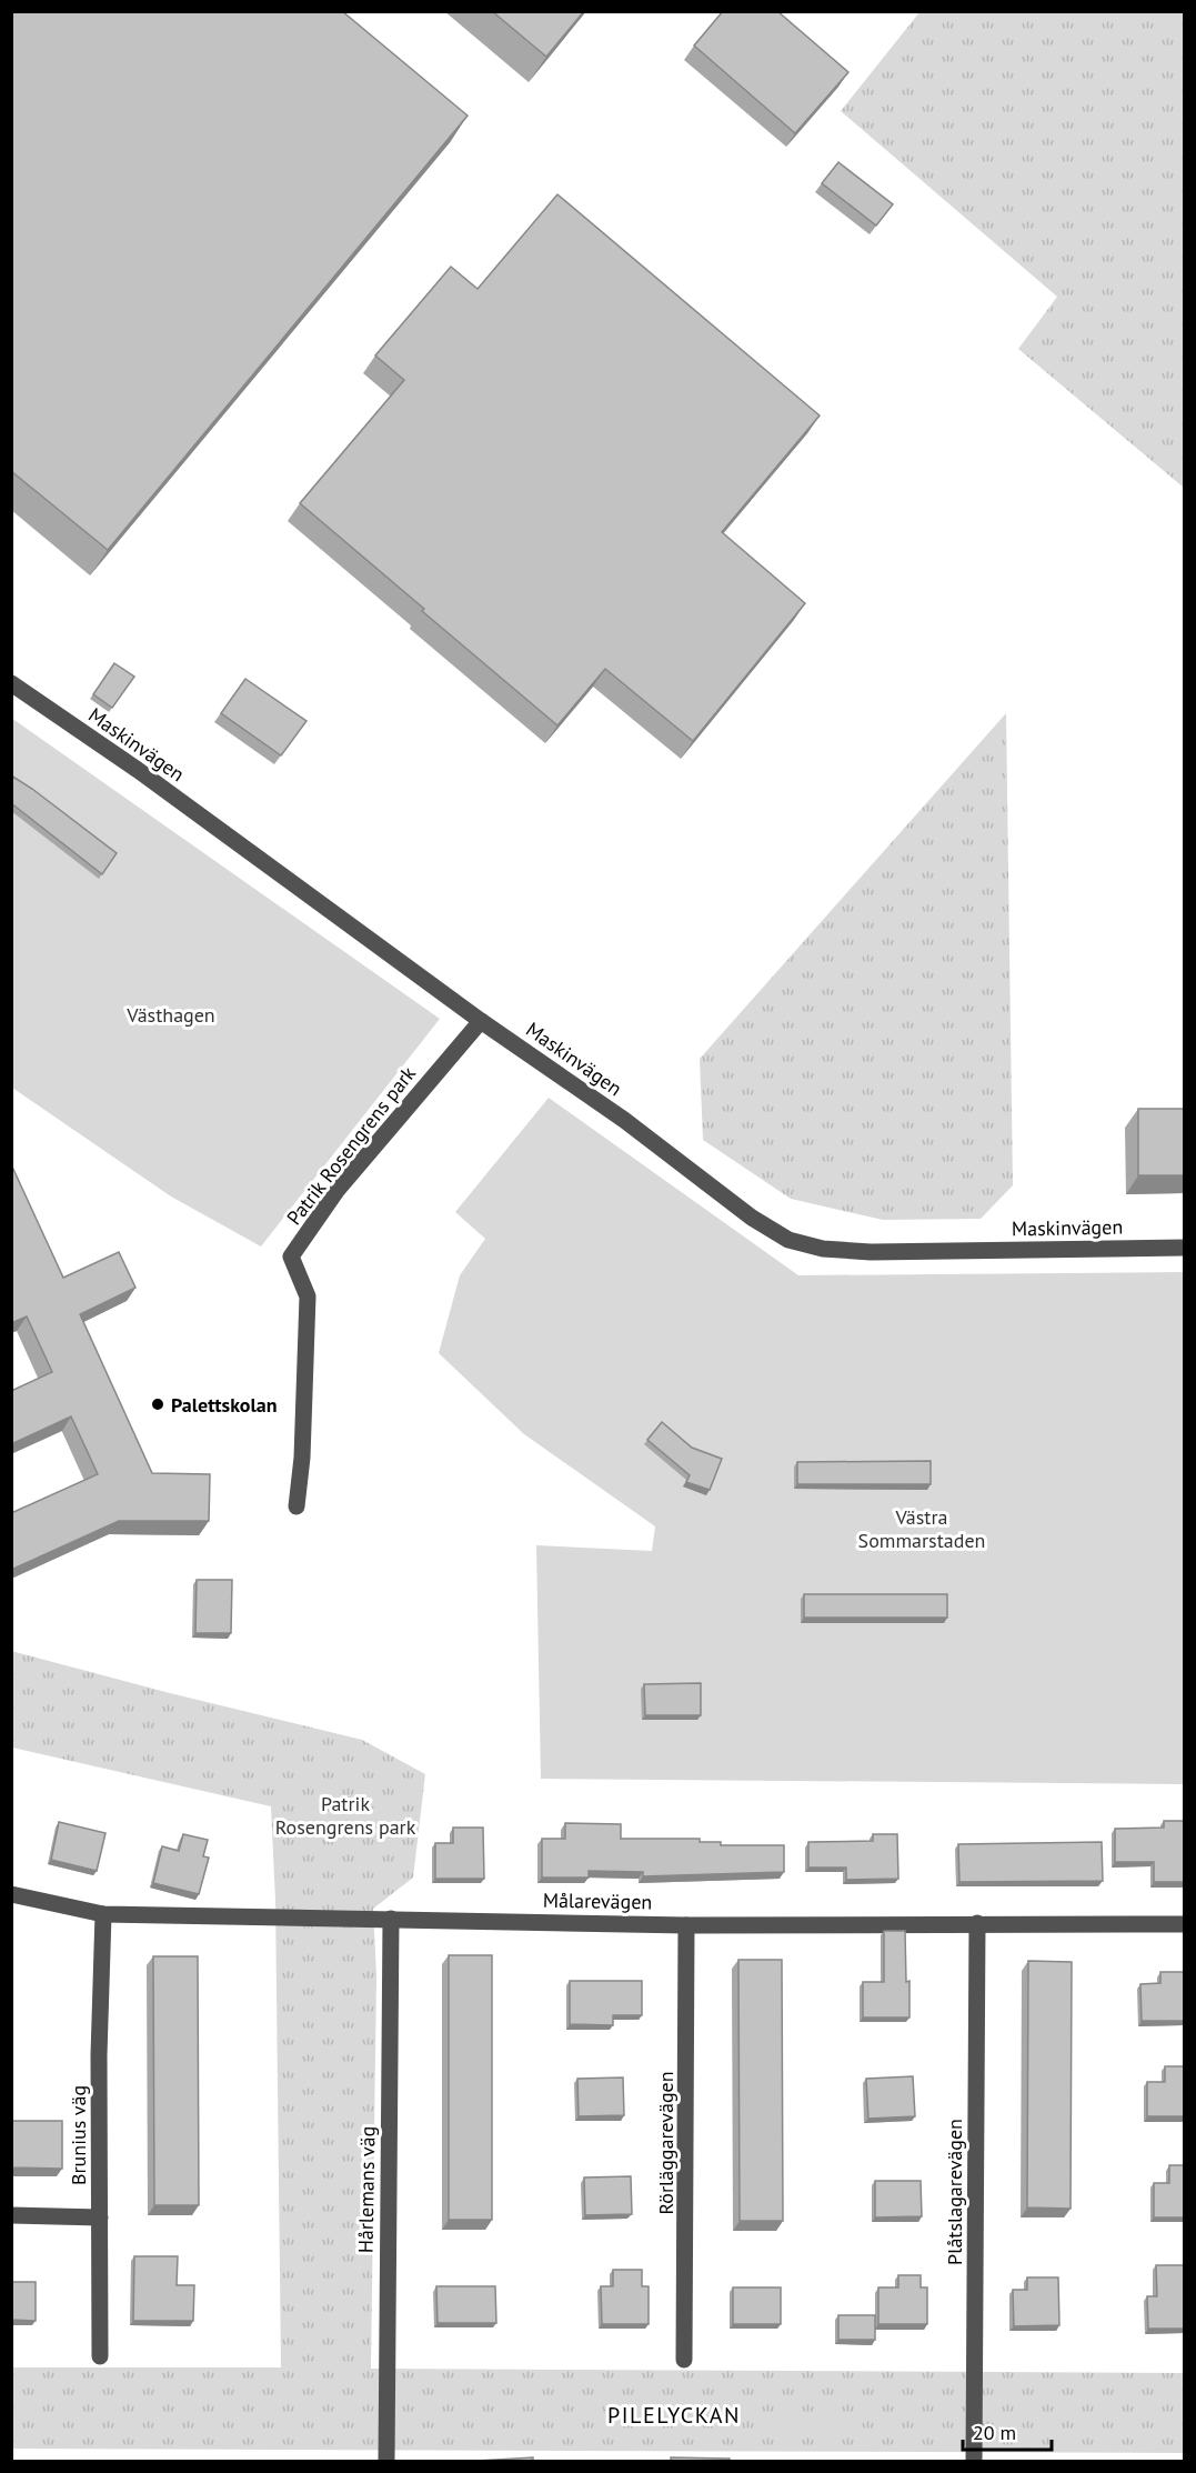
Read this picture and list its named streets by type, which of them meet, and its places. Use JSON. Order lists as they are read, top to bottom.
{
  "streets": {
    "street": [
      "Maskinvägen",
      "Patrik Rosengrens park",
      "Målarevägen",
      "Brunius väg",
      "Rörläggarevägen",
      "Hårlemans väg",
      "Plåtslagarevägen"
    ]
  },
  "crossings": [
    ["Maskinvägen", "Patrik Rosengrens park"],
    ["Målarevägen", "Brunius väg"],
    ["Målarevägen", "Rörläggarevägen"],
    ["Målarevägen", "Hårlemans väg"],
    ["Målarevägen", "Plåtslagarevägen"]
  ],
  "districts": ["PILELYCKAN"],
  "parks": ["Västhagen", "Västra Sommarstaden", "Patrik Rosengrens park"],
  "places": ["Palettskolan"],
  "scale_bar": "20 m"
}
